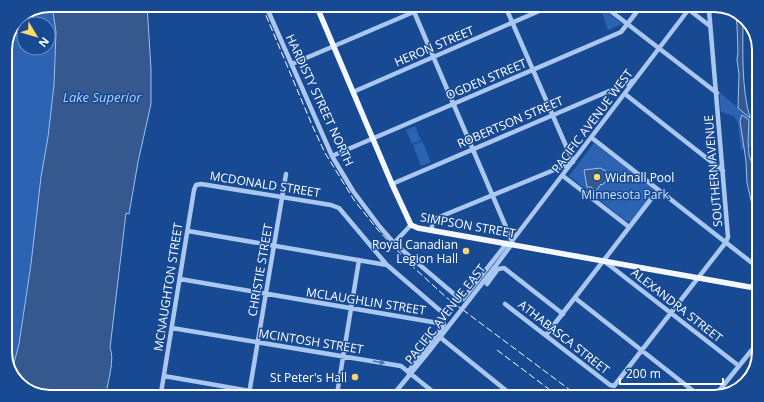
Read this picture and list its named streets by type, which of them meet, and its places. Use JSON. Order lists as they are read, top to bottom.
{
  "streets": {
    "main road": ["SIMPSON STREET"],
    "street": [
      "HERON STREET",
      "OGDEN STREET",
      "HARDISTY STREET NORTH",
      "PACIFIC AVENUE WEST",
      "ROBERTSON STREET",
      "SOUTHERN AVENUE",
      "MCDONALD STREET",
      "CHRISTIE STREET",
      "MCNAUGHTON STREET",
      "MCLAUGHLIN STREET",
      "ALEXANDRA STREET",
      "PACIFIC AVENUE EAST",
      "ATHABASCA STREET",
      "MCINTOSH STREET"
    ]
  },
  "crossings": [
    ["HERON STREET", "SIMPSON STREET"],
    ["OGDEN STREET", "HARDISTY STREET NORTH"],
    ["OGDEN STREET", "SIMPSON STREET"],
    ["HARDISTY STREET NORTH", "PACIFIC AVENUE WEST"],
    ["HARDISTY STREET NORTH", "SIMPSON STREET"],
    ["HARDISTY STREET NORTH", "PACIFIC AVENUE EAST"],
    ["PACIFIC AVENUE WEST", "ROBERTSON STREET"],
    ["PACIFIC AVENUE WEST", "SIMPSON STREET"],
    ["PACIFIC AVENUE WEST", "PACIFIC AVENUE EAST"],
    ["ROBERTSON STREET", "SIMPSON STREET"],
    ["SOUTHERN AVENUE", "SIMPSON STREET"],
    ["SOUTHERN AVENUE", "ALEXANDRA STREET"],
    ["SOUTHERN AVENUE", "ATHABASCA STREET"],
    ["MCDONALD STREET", "CHRISTIE STREET"],
    ["MCDONALD STREET", "MCNAUGHTON STREET"],
    ["SIMPSON STREET", "ALEXANDRA STREET"],
    ["SIMPSON STREET", "PACIFIC AVENUE EAST"],
    ["CHRISTIE STREET", "MCLAUGHLIN STREET"],
    ["CHRISTIE STREET", "MCINTOSH STREET"],
    ["MCNAUGHTON STREET", "MCLAUGHLIN STREET"],
    ["MCNAUGHTON STREET", "MCINTOSH STREET"],
    ["PACIFIC AVENUE EAST", "MCINTOSH STREET"]
  ],
  "water": ["Lake Superior"],
  "parks": ["Minnesota Park"],
  "places": ["Widnall Pool", "Royal Canadian Legion Hall", "St Peter's Hall"],
  "scale_bar": "200 m",
  "north": "bottom right"
}
